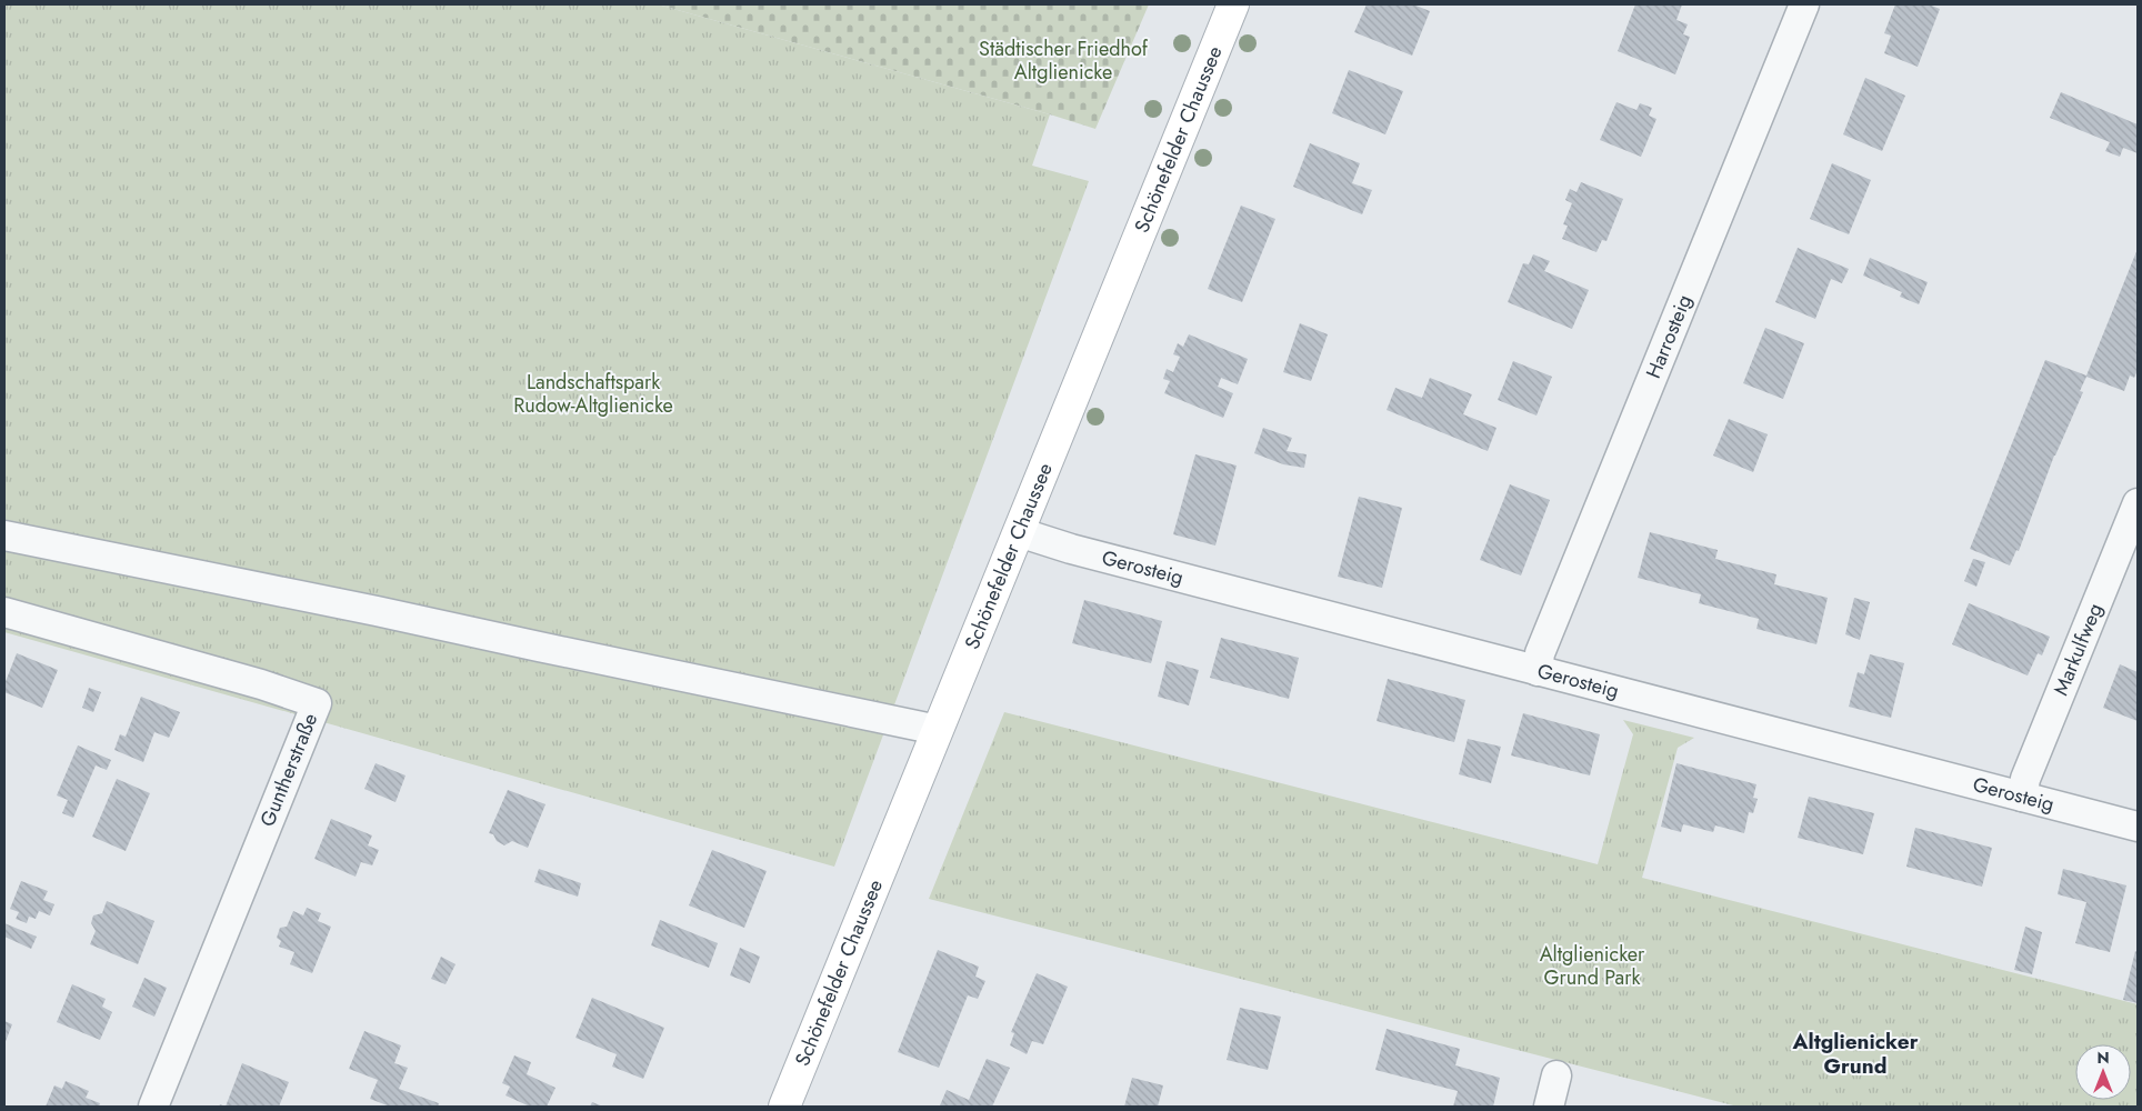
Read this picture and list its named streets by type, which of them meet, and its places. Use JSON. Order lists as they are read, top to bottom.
{
  "streets": {
    "main road": ["Schönefelder Chaussee"],
    "street": [
      "Harrosteig",
      "Gerosteig",
      "Markulfweg",
      "Guntherstraße"
    ]
  },
  "crossings": [
    ["Schönefelder Chaussee", "Gerosteig"],
    ["Harrosteig", "Gerosteig"],
    ["Gerosteig", "Markulfweg"]
  ],
  "districts": ["Altglienicker Grund"],
  "parks": ["Städtischer Friedhof Altglienicke", "Landschaftspark Rudow-Altglienicke", "Altglienicker Grund Park"],
  "north": "top"
}
